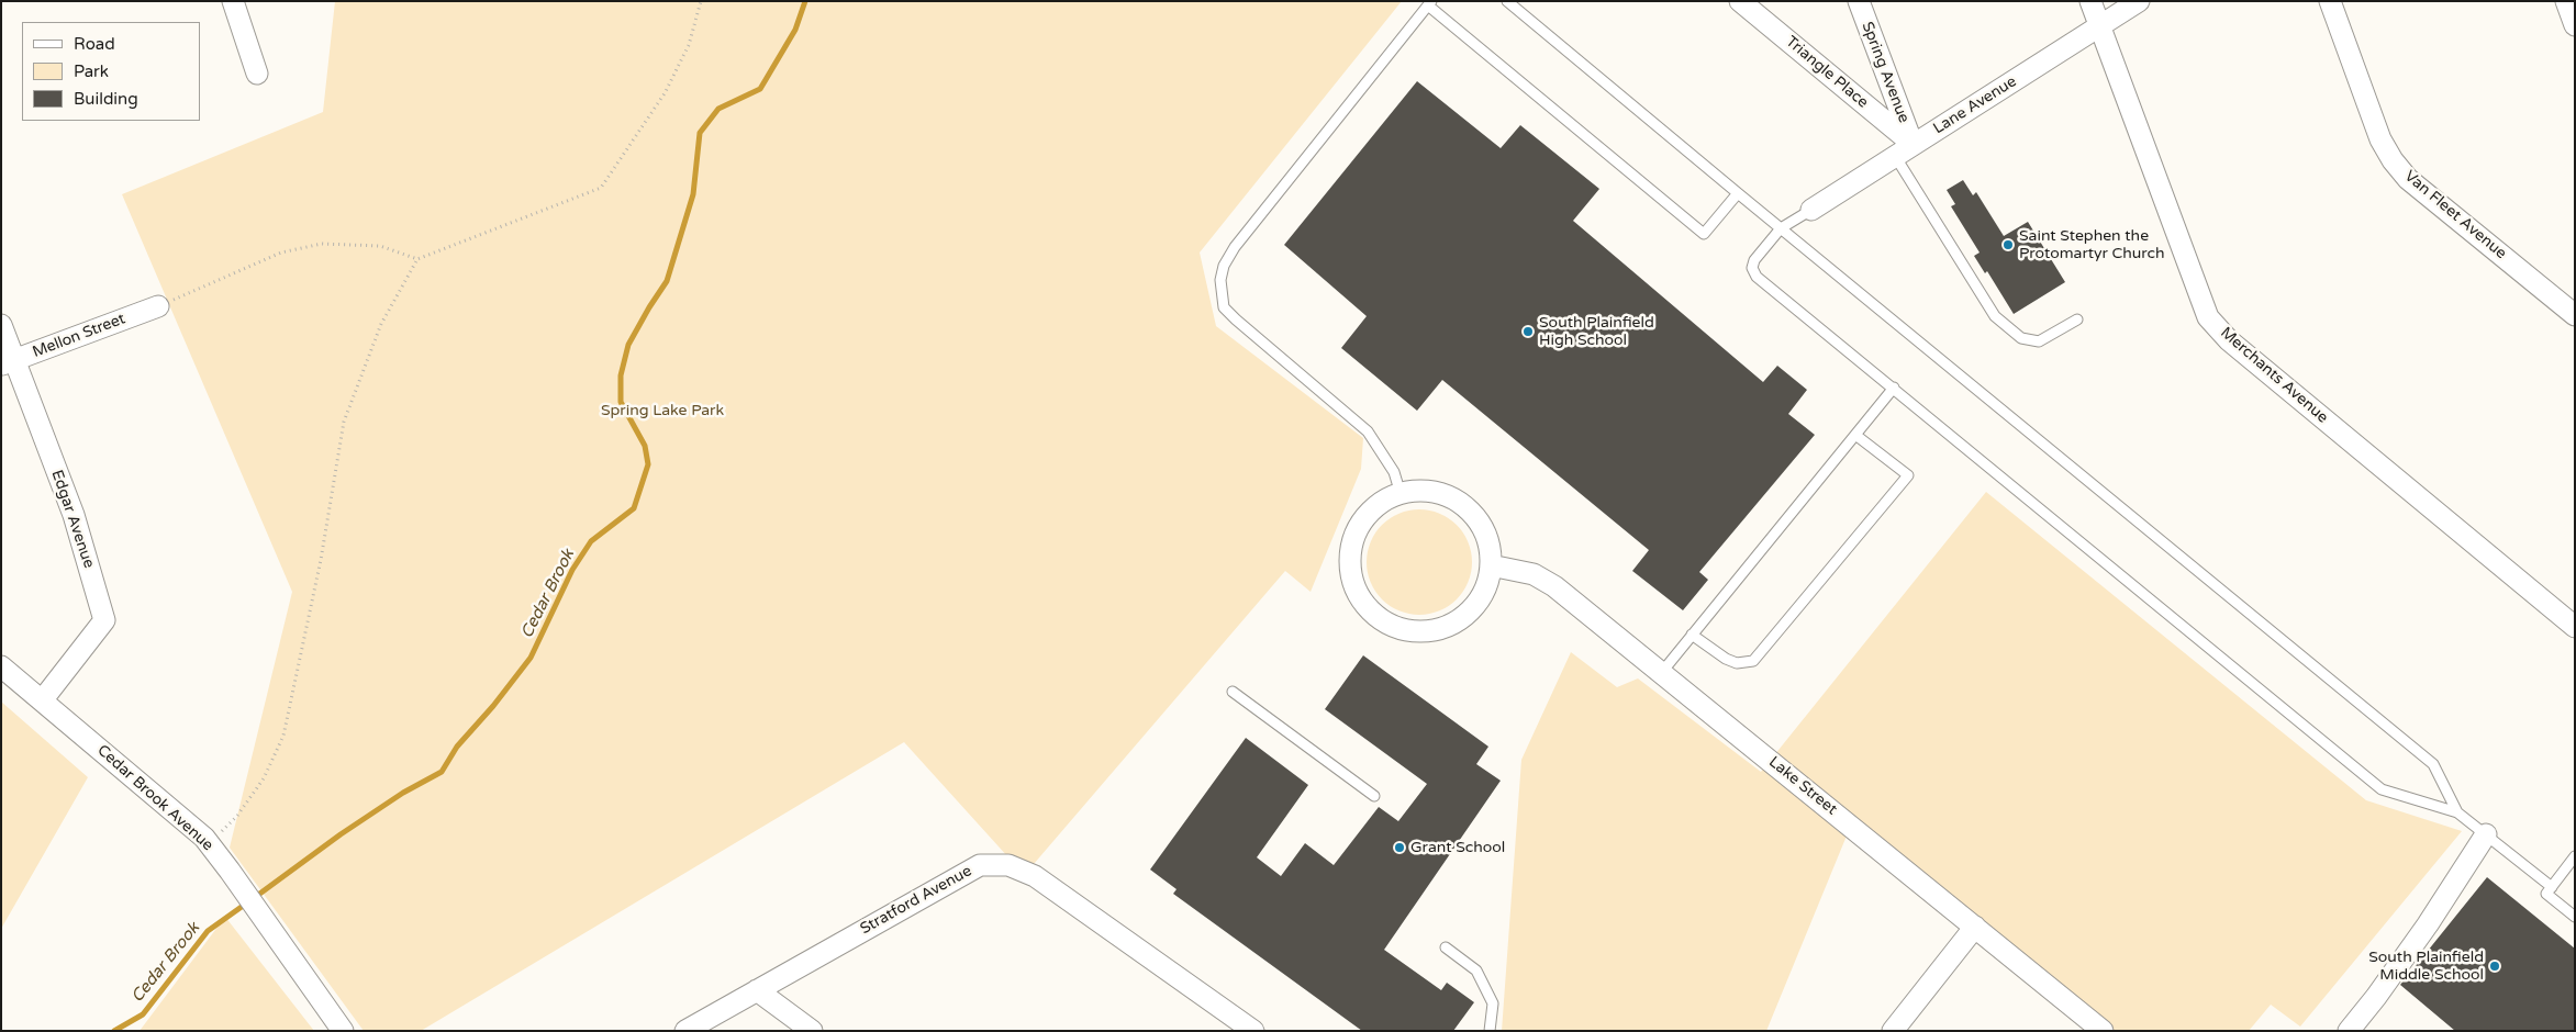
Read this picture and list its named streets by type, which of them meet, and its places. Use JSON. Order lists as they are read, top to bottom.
{
  "streets": {
    "street": [
      "Triangle Place",
      "Spring Avenue",
      "Lane Avenue",
      "Van Fleet Avenue",
      "Mellon Street",
      "Merchants Avenue",
      "Edgar Avenue",
      "Lake Street",
      "Cedar Brook Avenue",
      "Stratford Avenue"
    ]
  },
  "crossings": [
    ["Triangle Place", "Spring Avenue"],
    ["Triangle Place", "Lane Avenue"],
    ["Spring Avenue", "Lane Avenue"],
    ["Lane Avenue", "Merchants Avenue"],
    ["Mellon Street", "Edgar Avenue"],
    ["Edgar Avenue", "Cedar Brook Avenue"]
  ],
  "water": ["Cedar Brook"],
  "parks": ["Spring Lake Park"],
  "places": [
    "Saint Stephen the Protomartyr Church",
    "South Plainfield High School",
    "Grant School",
    "South Plainfield Middle School"
  ],
  "legend": ["Road", "Park", "Building"]
}
